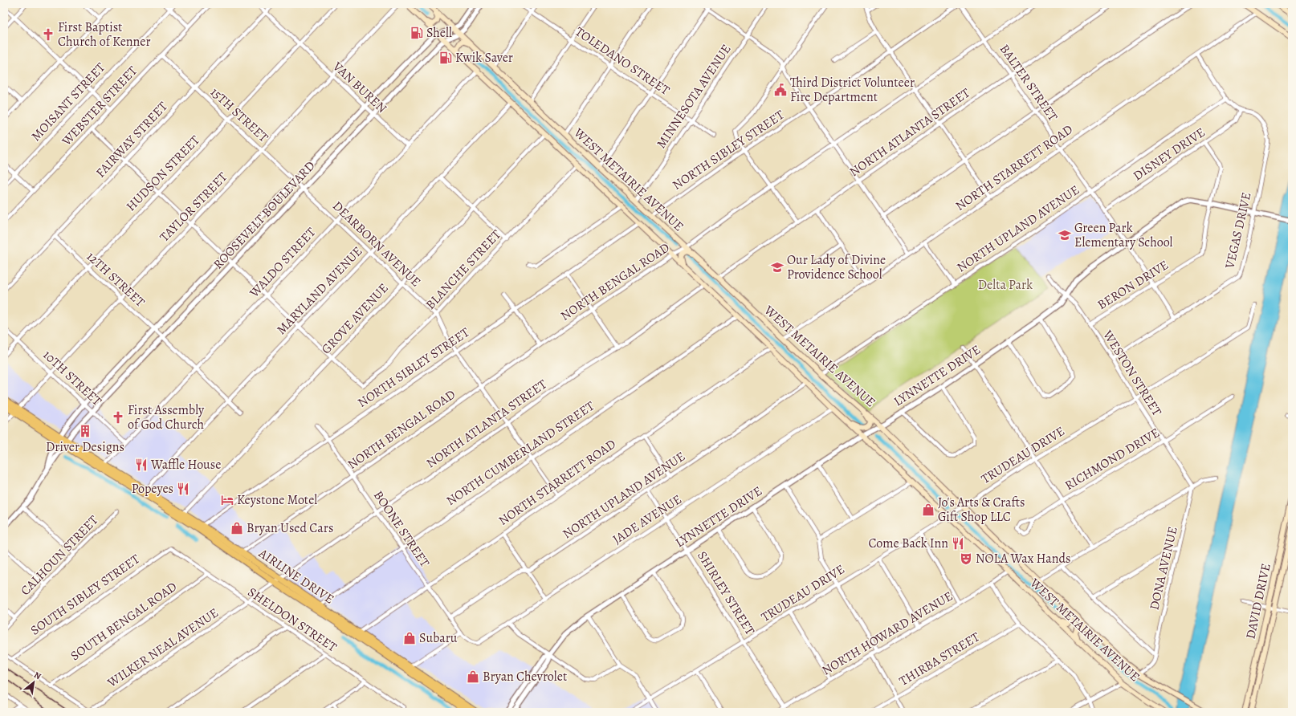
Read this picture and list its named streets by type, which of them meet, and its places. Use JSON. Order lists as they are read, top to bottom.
{
  "streets": {
    "highway": ["AIRLINE DRIVE"],
    "main road": ["WEST METAIRIE AVENUE", "DAVID DRIVE"],
    "street": [
      "TOLEDANO STREET",
      "BALTER STREET",
      "VAN BUREN",
      "MINNESOTA AVENUE",
      "MOISANT STREET",
      "WEBSTER STREET",
      "15TH STREET",
      "NORTH ATLANTA STREET",
      "FAIRWAY STREET",
      "NORTH SIBLEY STREET",
      "DISNEY DRIVE",
      "NORTH STARRETT ROAD",
      "HUDSON STREET",
      "TAYLOR STREET",
      "ROOSEVELT BOULEVARD",
      "NORTH UPLAND AVENUE",
      "VEGAS DRIVE",
      "DEARBORN AVENUE",
      "WALDO STREET",
      "BLANCHE STREET",
      "12TH STREET",
      "NORTH BENGAL ROAD",
      "BERON DRIVE",
      "MARYLAND AVENUE",
      "GROVE AVENUE",
      "WESTON STREET",
      "LYNNETTE DRIVE",
      "10TH STREET",
      "NORTH CUMBERLAND STREET",
      "TRUDEAU DRIVE",
      "RICHMOND DRIVE",
      "JADE AVENUE",
      "BOONE STREET",
      "CALHOUN STREET",
      "DONA AVENUE",
      "SHIRLEY STREET",
      "SOUTH SIBLEY STREET",
      "SHELDON STREET",
      "SOUTH BENGAL ROAD",
      "NORTH HOWARD AVENUE",
      "WILKER NEAL AVENUE",
      "THIRBA STREET"
    ]
  },
  "crossings": [
    ["TOLEDANO STREET", "MINNESOTA AVENUE"],
    ["BALTER STREET", "NORTH ATLANTA STREET"],
    ["BALTER STREET", "NORTH SIBLEY STREET"],
    ["BALTER STREET", "DISNEY DRIVE"],
    ["BALTER STREET", "NORTH STARRETT ROAD"],
    ["BALTER STREET", "NORTH UPLAND AVENUE"],
    ["BALTER STREET", "VEGAS DRIVE"],
    ["BALTER STREET", "NORTH BENGAL ROAD"],
    ["BALTER STREET", "BERON DRIVE"],
    ["BALTER STREET", "LYNNETTE DRIVE"],
    ["VAN BUREN", "FAIRWAY STREET"],
    ["VAN BUREN", "HUDSON STREET"],
    ["VAN BUREN", "TAYLOR STREET"],
    ["VAN BUREN", "ROOSEVELT BOULEVARD"],
    ["VAN BUREN", "WALDO STREET"],
    ["MINNESOTA AVENUE", "WEST METAIRIE AVENUE"],
    ["WEBSTER STREET", "15TH STREET"],
    ["15TH STREET", "FAIRWAY STREET"],
    ["15TH STREET", "HUDSON STREET"],
    ["15TH STREET", "TAYLOR STREET"],
    ["15TH STREET", "ROOSEVELT BOULEVARD"],
    ["15TH STREET", "DEARBORN AVENUE"],
    ["NORTH ATLANTA STREET", "WEST METAIRIE AVENUE"],
    ["NORTH ATLANTA STREET", "DEARBORN AVENUE"],
    ["NORTH ATLANTA STREET", "BOONE STREET"],
    ["NORTH ATLANTA STREET", "AIRLINE DRIVE"],
    ["NORTH ATLANTA STREET", "WILKER NEAL AVENUE"],
    ["FAIRWAY STREET", "12TH STREET"],
    ["NORTH SIBLEY STREET", "WEST METAIRIE AVENUE"],
    ["NORTH SIBLEY STREET", "DEARBORN AVENUE"],
    ["NORTH SIBLEY STREET", "BOONE STREET"],
    ["NORTH SIBLEY STREET", "AIRLINE DRIVE"],
    ["DISNEY DRIVE", "VEGAS DRIVE"],
    ["DISNEY DRIVE", "BERON DRIVE"],
    ["NORTH STARRETT ROAD", "WEST METAIRIE AVENUE"],
    ["NORTH STARRETT ROAD", "VEGAS DRIVE"],
    ["NORTH STARRETT ROAD", "DEARBORN AVENUE"],
    ["NORTH STARRETT ROAD", "BOONE STREET"],
    ["NORTH STARRETT ROAD", "AIRLINE DRIVE"],
    ["HUDSON STREET", "12TH STREET"],
    ["HUDSON STREET", "10TH STREET"],
    ["WEST METAIRIE AVENUE", "ROOSEVELT BOULEVARD"],
    ["WEST METAIRIE AVENUE", "NORTH UPLAND AVENUE"],
    ["WEST METAIRIE AVENUE", "WALDO STREET"],
    ["WEST METAIRIE AVENUE", "BLANCHE STREET"],
    ["WEST METAIRIE AVENUE", "NORTH BENGAL ROAD"],
    ["WEST METAIRIE AVENUE", "MARYLAND AVENUE"],
    ["WEST METAIRIE AVENUE", "GROVE AVENUE"],
    ["WEST METAIRIE AVENUE", "LYNNETTE DRIVE"],
    ["WEST METAIRIE AVENUE", "NORTH CUMBERLAND STREET"],
    ["WEST METAIRIE AVENUE", "TRUDEAU DRIVE"],
    ["WEST METAIRIE AVENUE", "JADE AVENUE"],
    ["WEST METAIRIE AVENUE", "DONA AVENUE"],
    ["WEST METAIRIE AVENUE", "NORTH HOWARD AVENUE"],
    ["TAYLOR STREET", "12TH STREET"],
    ["TAYLOR STREET", "10TH STREET"],
    ["TAYLOR STREET", "AIRLINE DRIVE"],
    ["ROOSEVELT BOULEVARD", "DEARBORN AVENUE"],
    ["ROOSEVELT BOULEVARD", "12TH STREET"],
    ["ROOSEVELT BOULEVARD", "10TH STREET"],
    ["ROOSEVELT BOULEVARD", "AIRLINE DRIVE"],
    ["NORTH UPLAND AVENUE", "VEGAS DRIVE"],
    ["NORTH UPLAND AVENUE", "BOONE STREET"],
    ["NORTH UPLAND AVENUE", "SHIRLEY STREET"],
    ["VEGAS DRIVE", "WESTON STREET"],
    ["VEGAS DRIVE", "LYNNETTE DRIVE"],
    ["DEARBORN AVENUE", "WALDO STREET"],
    ["DEARBORN AVENUE", "BLANCHE STREET"],
    ["DEARBORN AVENUE", "NORTH BENGAL ROAD"],
    ["DEARBORN AVENUE", "MARYLAND AVENUE"],
    ["DEARBORN AVENUE", "GROVE AVENUE"],
    ["DEARBORN AVENUE", "NORTH CUMBERLAND STREET"],
    ["WALDO STREET", "12TH STREET"],
    ["WALDO STREET", "10TH STREET"],
    ["WALDO STREET", "AIRLINE DRIVE"],
    ["BLANCHE STREET", "GROVE AVENUE"],
    ["12TH STREET", "MARYLAND AVENUE"],
    ["NORTH BENGAL ROAD", "BOONE STREET"],
    ["NORTH BENGAL ROAD", "AIRLINE DRIVE"],
    ["BERON DRIVE", "WESTON STREET"],
    ["BERON DRIVE", "LYNNETTE DRIVE"],
    ["MARYLAND AVENUE", "AIRLINE DRIVE"],
    ["GROVE AVENUE", "AIRLINE DRIVE"],
    ["WESTON STREET", "LYNNETTE DRIVE"],
    ["WESTON STREET", "TRUDEAU DRIVE"],
    ["WESTON STREET", "RICHMOND DRIVE"],
    ["WESTON STREET", "DONA AVENUE"],
    ["LYNNETTE DRIVE", "SHIRLEY STREET"],
    ["NORTH CUMBERLAND STREET", "BOONE STREET"],
    ["NORTH CUMBERLAND STREET", "AIRLINE DRIVE"],
    ["TRUDEAU DRIVE", "SHIRLEY STREET"],
    ["JADE AVENUE", "BOONE STREET"],
    ["JADE AVENUE", "SHIRLEY STREET"],
    ["AIRLINE DRIVE", "WILKER NEAL AVENUE"],
    ["SHIRLEY STREET", "NORTH HOWARD AVENUE"],
    ["SOUTH SIBLEY STREET", "SHELDON STREET"],
    ["SHELDON STREET", "SOUTH BENGAL ROAD"],
    ["SHELDON STREET", "WILKER NEAL AVENUE"]
  ],
  "parks": ["Delta Park"],
  "places": {
    "fuel station": ["Shell", "Kwik Saver"],
    "church": ["First Baptist Church of Kenner", "First Assembly of God Church"],
    "public building": ["Third District Volunteer Fire Department"],
    "school or university": ["Green Park Elementary School", "Our Lady of Divine Providence School"],
    "building": ["Driver Designs"],
    "restaurant": ["Waffle House", "Popeyes", "Come Back Inn"],
    "hotel": ["Keystone Motel"],
    "shop": [
      "Jo's Arts & Crafts Gift Shop LLC",
      "Bryan Used Cars",
      "Subaru",
      "Bryan Chevrolet"
    ],
    "theatre": ["NOLA Wax Hands"]
  },
  "north": "top right"
}
